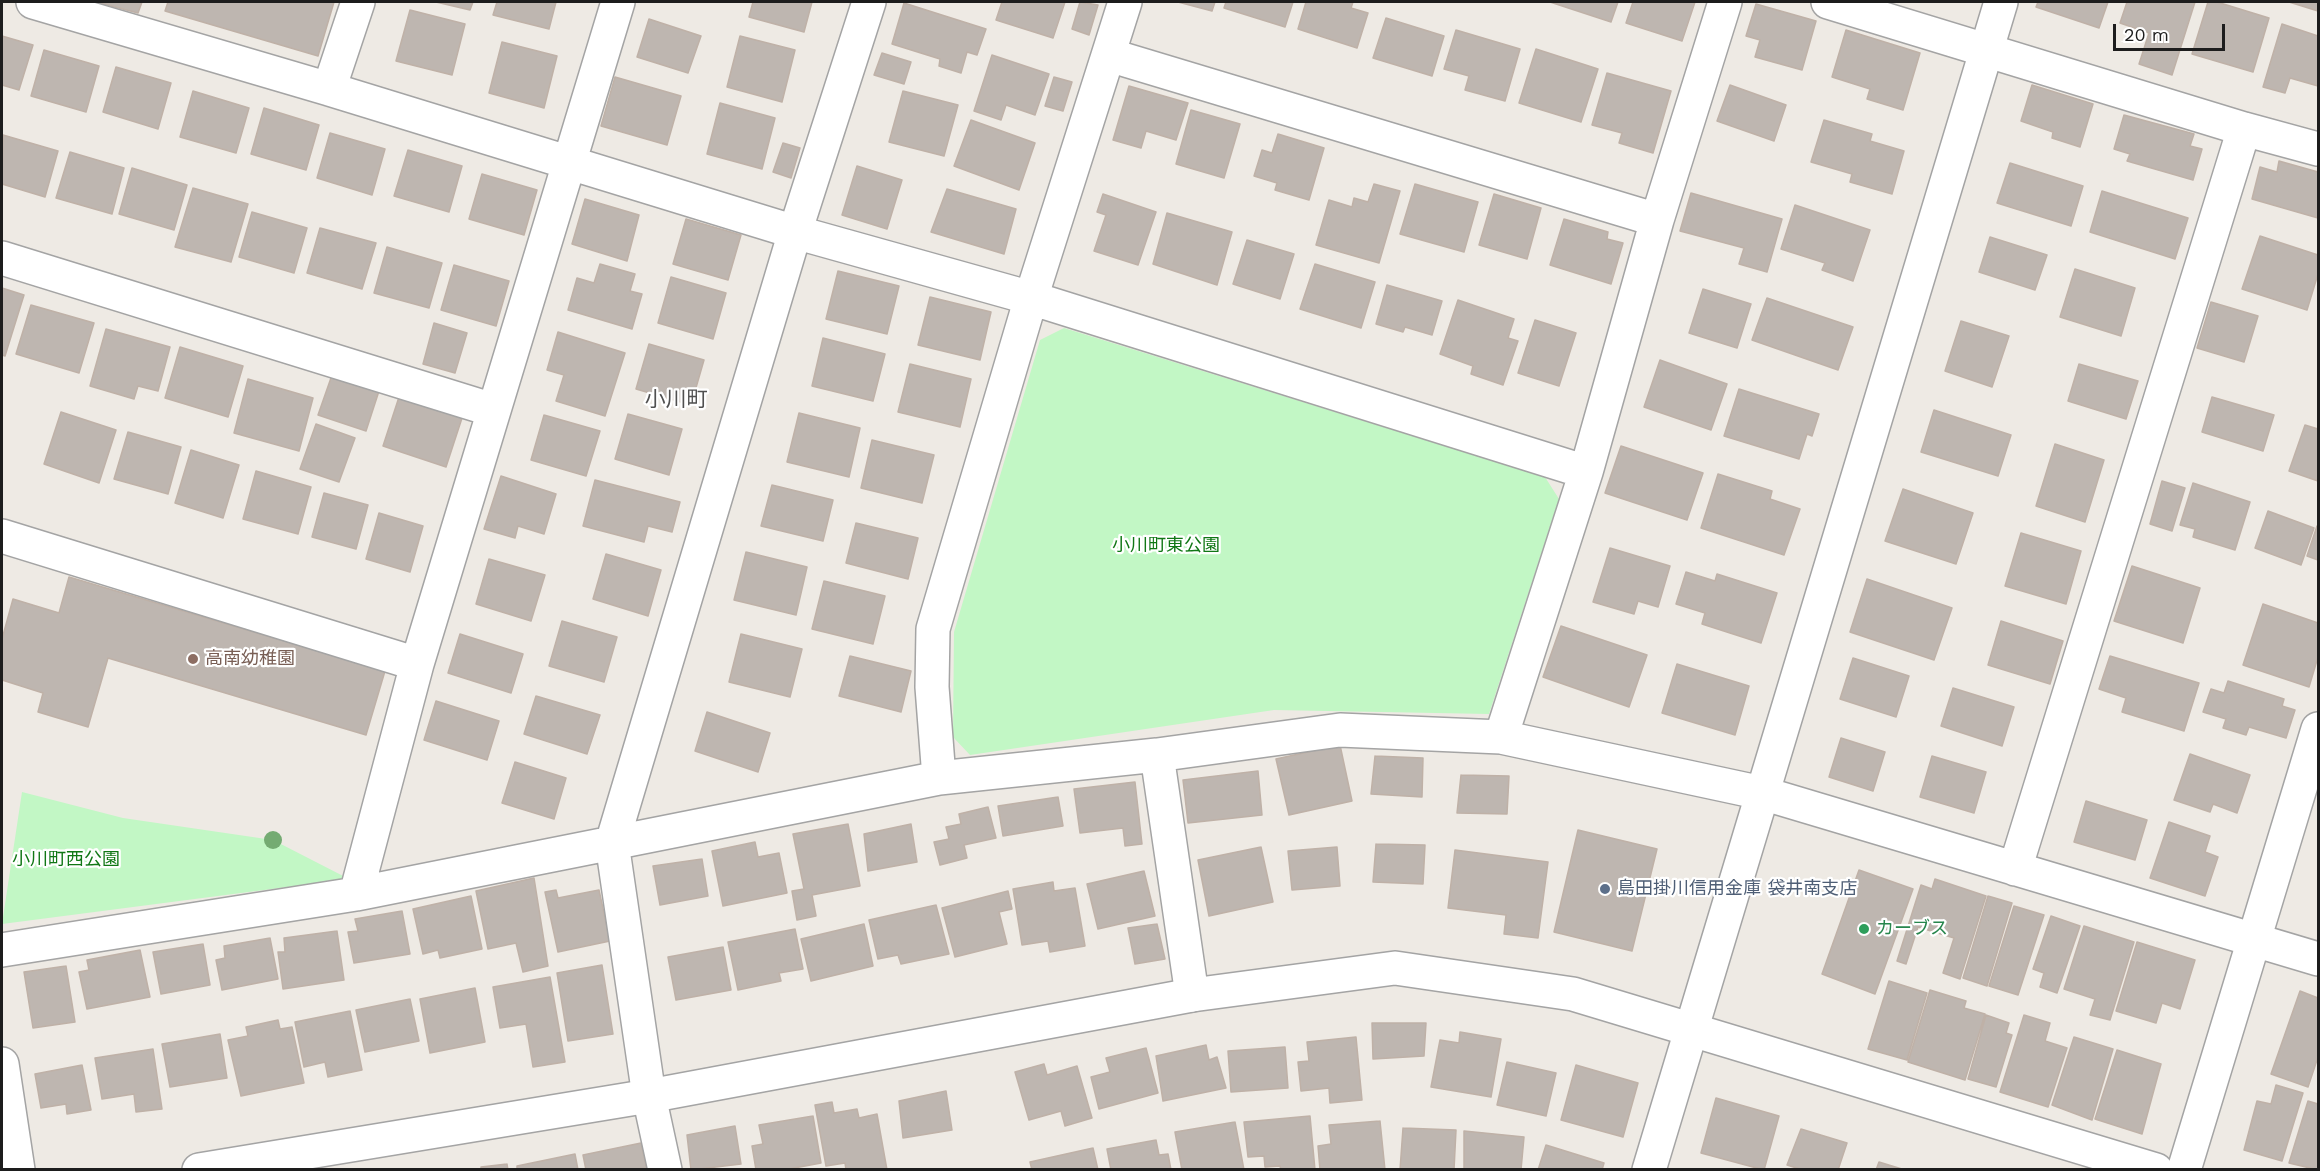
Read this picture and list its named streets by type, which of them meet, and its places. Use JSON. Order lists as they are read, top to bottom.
{
  "districts": ["小川町"],
  "parks": ["小川町東公園", "小川町西公園"],
  "places": ["高南幼稚園", "島田掛川信用金庫 袋井南支店", "カーブス"],
  "scale_bar": "20 m"
}
